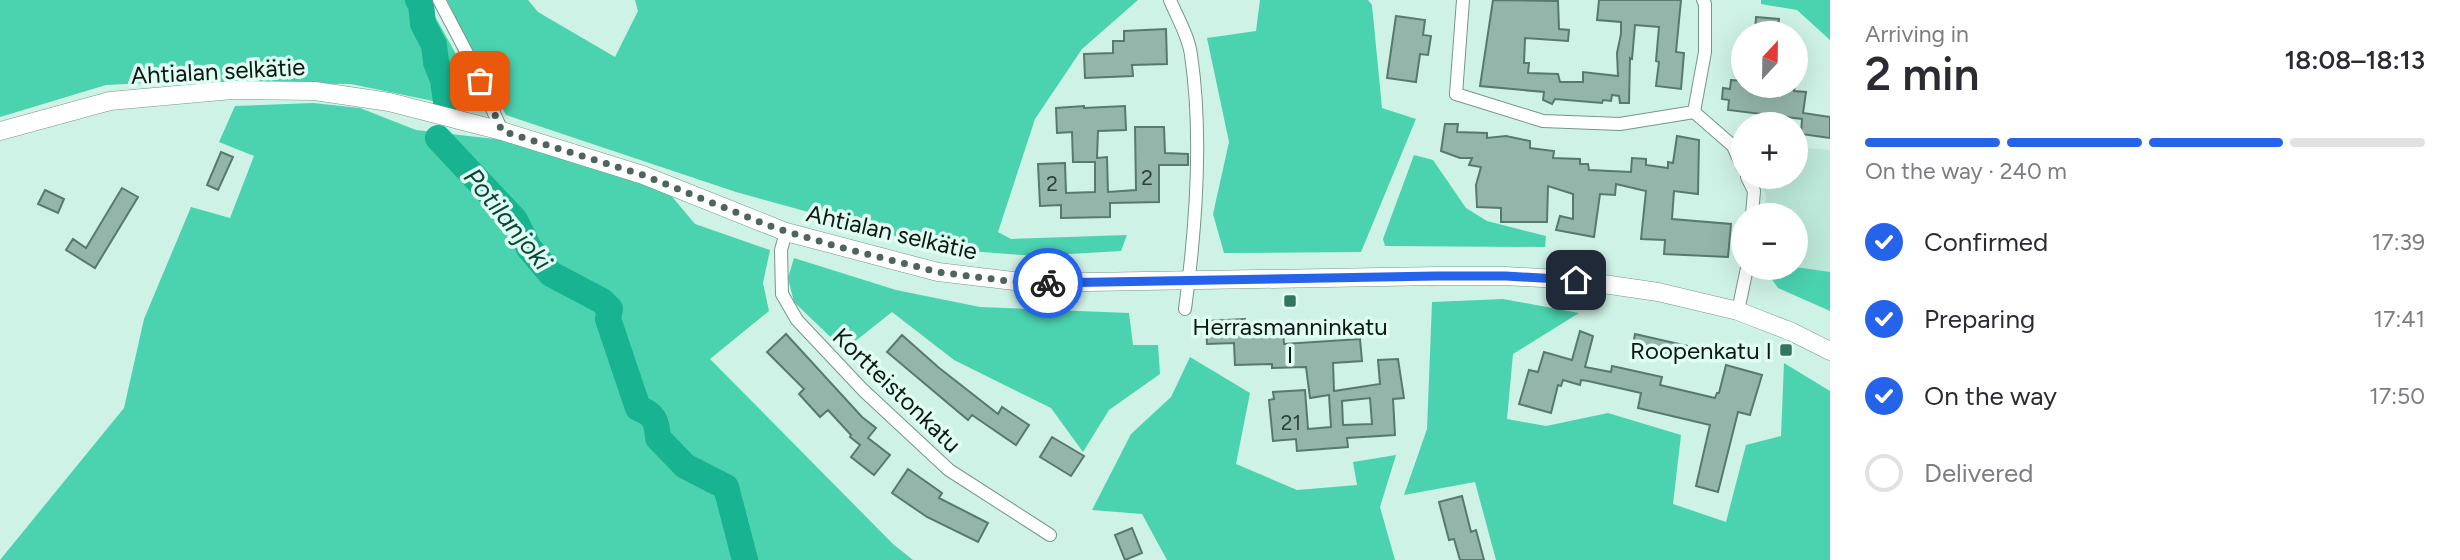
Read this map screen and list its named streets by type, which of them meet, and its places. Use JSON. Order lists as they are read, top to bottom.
{
  "streets": {
    "street": ["Ahtialan selkätie", "Kortteistonkatu"]
  },
  "crossings": [
    ["Ahtialan selkätie", "Kortteistonkatu"]
  ],
  "water": ["Potilanjoki"],
  "places": {
    "transit": ["Herrasmanninkatu I", "Roopenkatu I"]
  },
  "house_numbers": ["2", "2", "21"],
  "north": "top",
  "page": {
    "heading": ["2 min", "Arriving in", "18:08–18:13"],
    "map_buttons": ["+", "−"],
    "bar": "On the way · 240 m",
    "list": [
      ["Confirmed", "17:39"],
      ["Preparing", "17:41"],
      ["On the way", "17:50"],
      "Delivered"
    ]
  }
}
